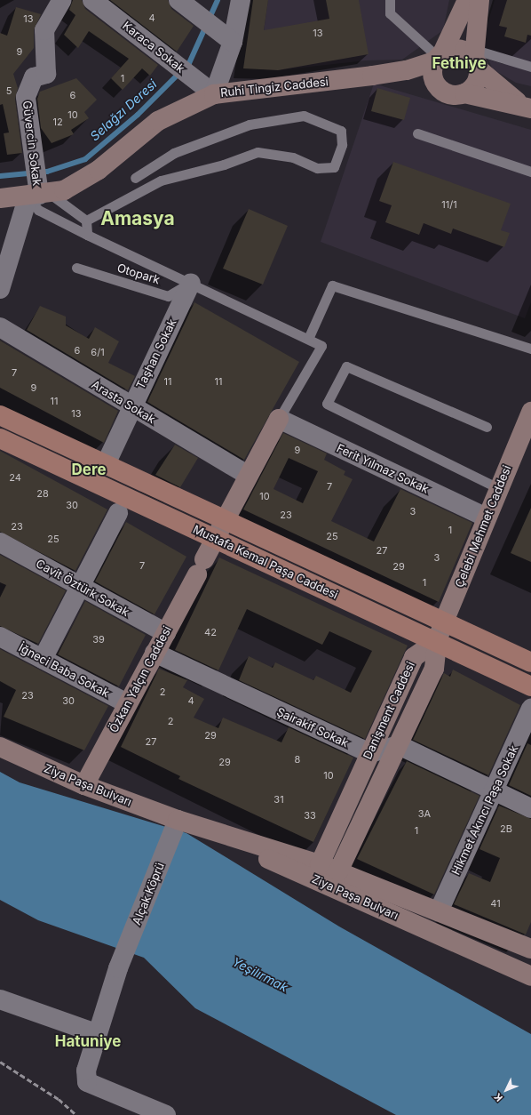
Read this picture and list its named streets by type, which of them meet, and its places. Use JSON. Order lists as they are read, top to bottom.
{
  "streets": {
    "main road": ["Mustafa Kemal Paşa Caddesi"],
    "street": [
      "Karaca Sokak",
      "Ruhi Tingiz Caddesi",
      "Güvercin Sokak",
      "Taşhan Sokak",
      "Arasta Sokak",
      "Ferit Yılmaz Sokak",
      "Çelebi Mehmet Caddesi",
      "Cavit Öztürk Sokak",
      "İğneci Baba Sokak",
      "Özkan Yalçın Caddesi",
      "Danişment Caddesi",
      "Şairakif Sokak",
      "Ziya Paşa Bulvarı",
      "Hikmet Akıncı Paşa Sokak",
      "Alçak Köprü"
    ],
    "lane": ["Otopark"]
  },
  "crossings": [
    ["Karaca Sokak", "Ruhi Tingiz Caddesi"],
    ["Ruhi Tingiz Caddesi", "Güvercin Sokak"],
    ["Otopark", "Taşhan Sokak"],
    ["Taşhan Sokak", "Arasta Sokak"],
    ["Taşhan Sokak", "Mustafa Kemal Paşa Caddesi"],
    ["Arasta Sokak", "Özkan Yalçın Caddesi"],
    ["Ferit Yılmaz Sokak", "Çelebi Mehmet Caddesi"],
    ["Ferit Yılmaz Sokak", "Özkan Yalçın Caddesi"],
    ["Çelebi Mehmet Caddesi", "Mustafa Kemal Paşa Caddesi"],
    ["Çelebi Mehmet Caddesi", "Danişment Caddesi"],
    ["Mustafa Kemal Paşa Caddesi", "Özkan Yalçın Caddesi"],
    ["Mustafa Kemal Paşa Caddesi", "Danişment Caddesi"],
    ["Cavit Öztürk Sokak", "Özkan Yalçın Caddesi"],
    ["İğneci Baba Sokak", "Özkan Yalçın Caddesi"],
    ["Özkan Yalçın Caddesi", "Şairakif Sokak"],
    ["Özkan Yalçın Caddesi", "Ziya Paşa Bulvarı"],
    ["Danişment Caddesi", "Şairakif Sokak"],
    ["Danişment Caddesi", "Ziya Paşa Bulvarı"],
    ["Ziya Paşa Bulvarı", "Hikmet Akıncı Paşa Sokak"],
    ["Ziya Paşa Bulvarı", "Alçak Köprü"]
  ],
  "districts": [
    "Fethiye",
    "Amasya",
    "Dere",
    "Hatuniye"
  ],
  "water": ["Selağzı Deresi", "Yeşilırmak"],
  "house_numbers": [
    "4",
    "13",
    "13",
    "9",
    "1",
    "5",
    "6",
    "10",
    "12",
    "11/1",
    "6",
    "6/1",
    "7",
    "11",
    "11",
    "9",
    "11",
    "13",
    "9",
    "24",
    "7",
    "28",
    "10",
    "30",
    "3",
    "23",
    "23",
    "1",
    "25",
    "25",
    "27",
    "3",
    "7",
    "29",
    "1",
    "42",
    "39",
    "2",
    "23",
    "30",
    "4",
    "2",
    "29",
    "27",
    "8",
    "29",
    "10",
    "31",
    "3A",
    "33",
    "2B",
    "1",
    "41"
  ],
  "north": "bottom left"
}
